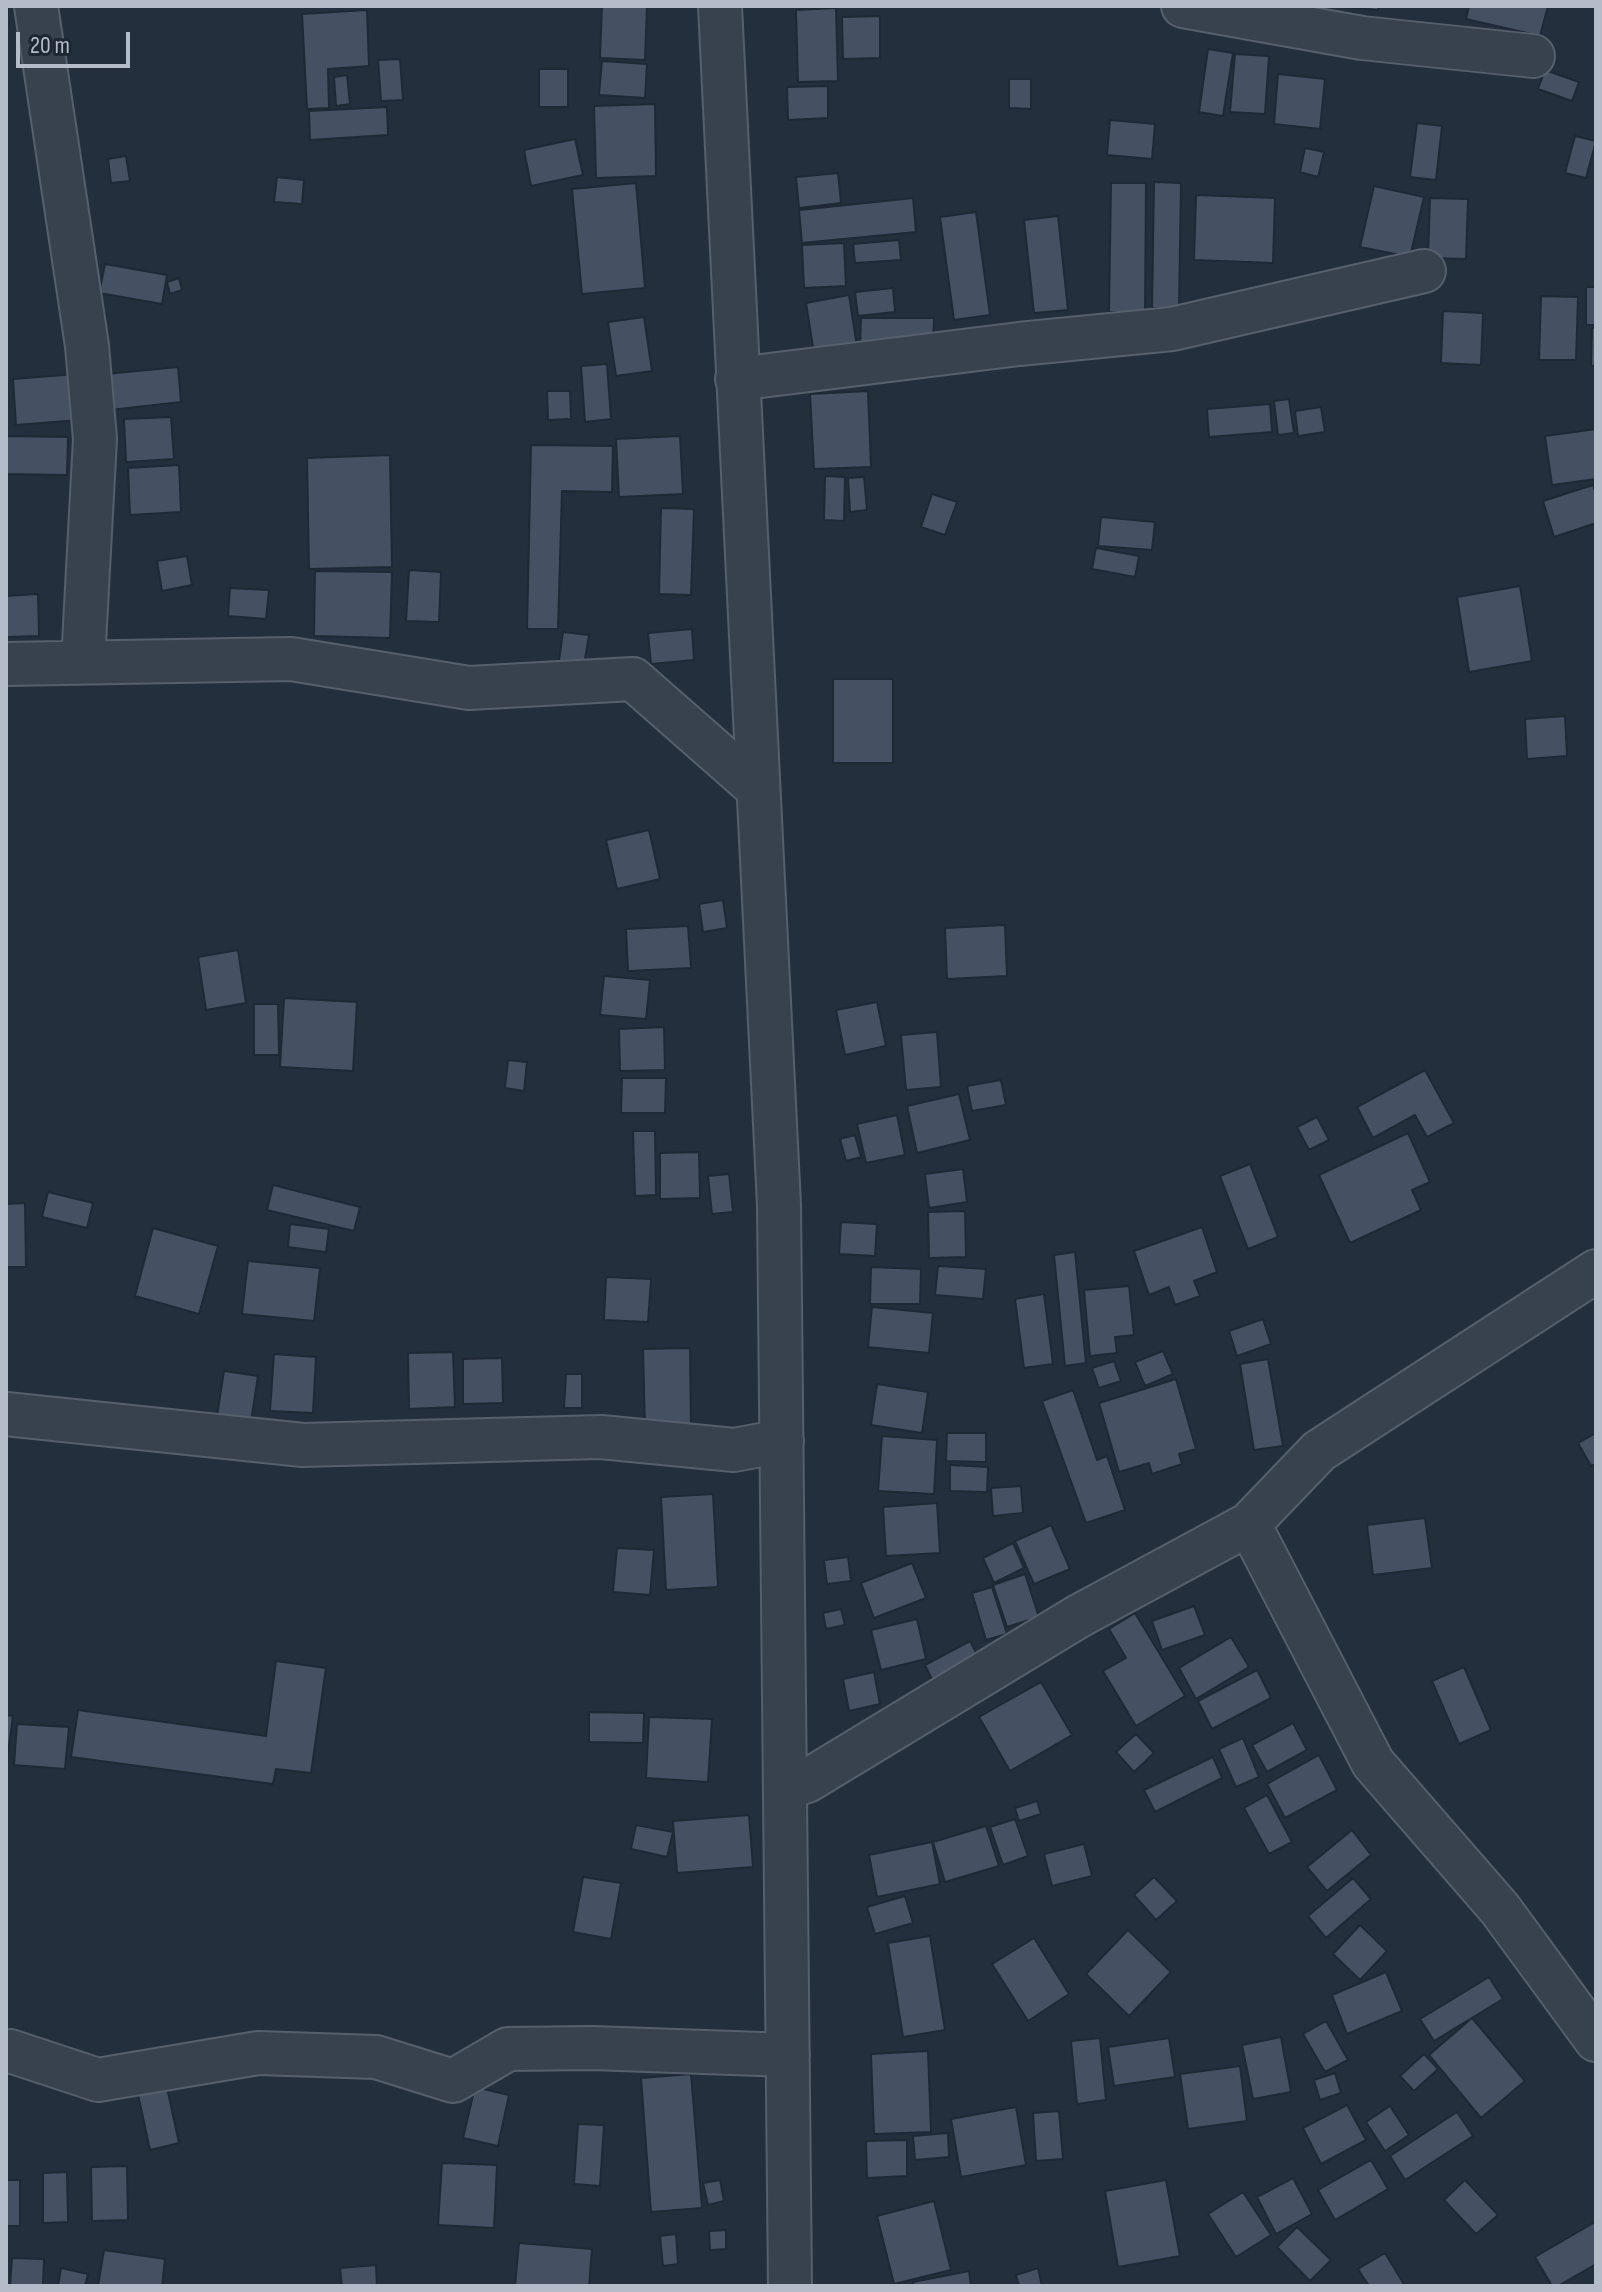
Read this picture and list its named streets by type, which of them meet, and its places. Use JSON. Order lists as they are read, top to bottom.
{
  "scale_bar": "20 m"
}
